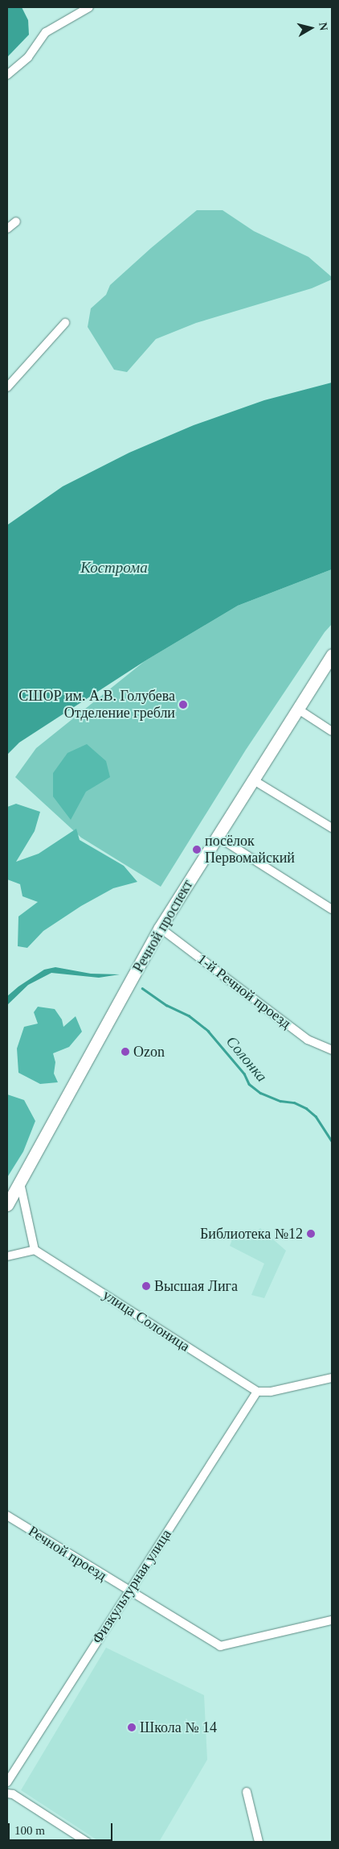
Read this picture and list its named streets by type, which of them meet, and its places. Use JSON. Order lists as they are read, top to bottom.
{
  "streets": {
    "street": [
      "Речной проспект",
      "1-й Речной проезд",
      "улица Солоница",
      "Речной проезд",
      "Физкультурная улица"
    ]
  },
  "crossings": [
    ["Речной проспект", "1-й Речной проезд"],
    ["улица Солоница", "Физкультурная улица"],
    ["Речной проезд", "Физкультурная улица"]
  ],
  "water": ["Кострома", "Солонка"],
  "places": [
    "СШОР им. А.В. Голубева Отделение гребли",
    "посёлок Первомайский",
    "Ozon",
    "Библиотека №12",
    "Высшая Лига",
    "Школа № 14"
  ],
  "scale_bar": "100 m",
  "north": "right"
}
